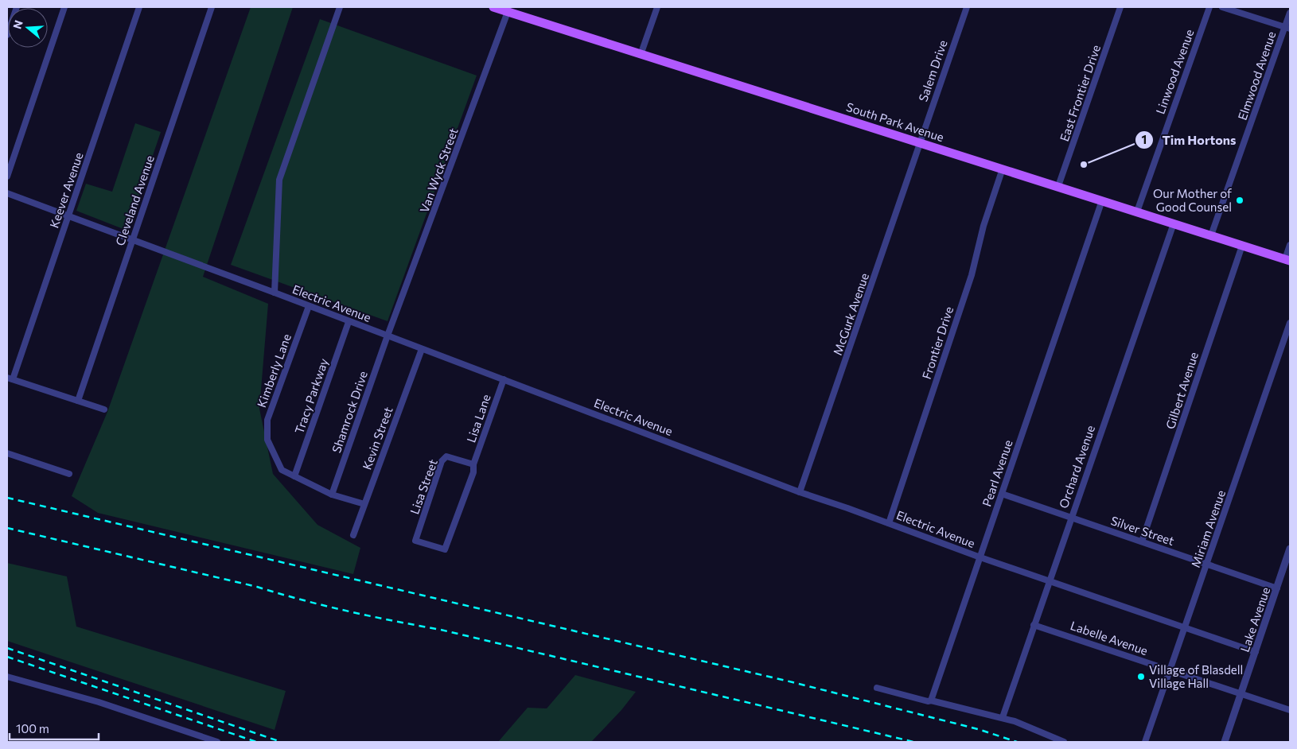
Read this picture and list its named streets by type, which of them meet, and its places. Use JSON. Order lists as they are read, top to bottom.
{
  "streets": {
    "main road": ["South Park Avenue"],
    "street": [
      "Salem Drive",
      "Linwood Avenue",
      "Elmwood Avenue",
      "East Frontier Drive",
      "Van Wyck Street",
      "Keever Avenue",
      "Cleveland Avenue",
      "Electric Avenue",
      "McGurk Avenue",
      "Frontier Drive",
      "Kimberly Lane",
      "Gilbert Avenue",
      "Tracy Parkway",
      "Shamrock Drive",
      "Lisa Lane",
      "Kevin Street",
      "Orchard Avenue",
      "Pearl Avenue",
      "Lisa Street",
      "Miriam Avenue",
      "Silver Street",
      "Lake Avenue",
      "Labelle Avenue"
    ]
  },
  "crossings": [
    ["Salem Drive", "South Park Avenue"],
    ["Salem Drive", "McGurk Avenue"],
    ["Linwood Avenue", "South Park Avenue"],
    ["Elmwood Avenue", "South Park Avenue"],
    ["East Frontier Drive", "South Park Avenue"],
    ["South Park Avenue", "Van Wyck Street"],
    ["South Park Avenue", "McGurk Avenue"],
    ["South Park Avenue", "Frontier Drive"],
    ["South Park Avenue", "Gilbert Avenue"],
    ["South Park Avenue", "Orchard Avenue"],
    ["South Park Avenue", "Pearl Avenue"],
    ["Van Wyck Street", "Electric Avenue"],
    ["Van Wyck Street", "Shamrock Drive"],
    ["Keever Avenue", "Electric Avenue"],
    ["Cleveland Avenue", "Electric Avenue"],
    ["Electric Avenue", "McGurk Avenue"],
    ["Electric Avenue", "Frontier Drive"],
    ["Electric Avenue", "Kimberly Lane"],
    ["Electric Avenue", "Tracy Parkway"],
    ["Electric Avenue", "Shamrock Drive"],
    ["Electric Avenue", "Lisa Lane"],
    ["Electric Avenue", "Kevin Street"],
    ["Electric Avenue", "Orchard Avenue"],
    ["Electric Avenue", "Pearl Avenue"],
    ["Electric Avenue", "Miriam Avenue"],
    ["Electric Avenue", "Lake Avenue"],
    ["Kimberly Lane", "Tracy Parkway"],
    ["Kimberly Lane", "Shamrock Drive"],
    ["Kimberly Lane", "Kevin Street"],
    ["Gilbert Avenue", "Silver Street"],
    ["Lisa Lane", "Lisa Street"],
    ["Orchard Avenue", "Silver Street"],
    ["Orchard Avenue", "Labelle Avenue"],
    ["Pearl Avenue", "Silver Street"],
    ["Miriam Avenue", "Silver Street"],
    ["Miriam Avenue", "Labelle Avenue"],
    ["Silver Street", "Lake Avenue"],
    ["Lake Avenue", "Labelle Avenue"]
  ],
  "places": ["Tim Hortons", "Our Mother of Good Counsel", "Village of Blasdell Village Hall"],
  "scale_bar": "100 m",
  "north": "left"
}
